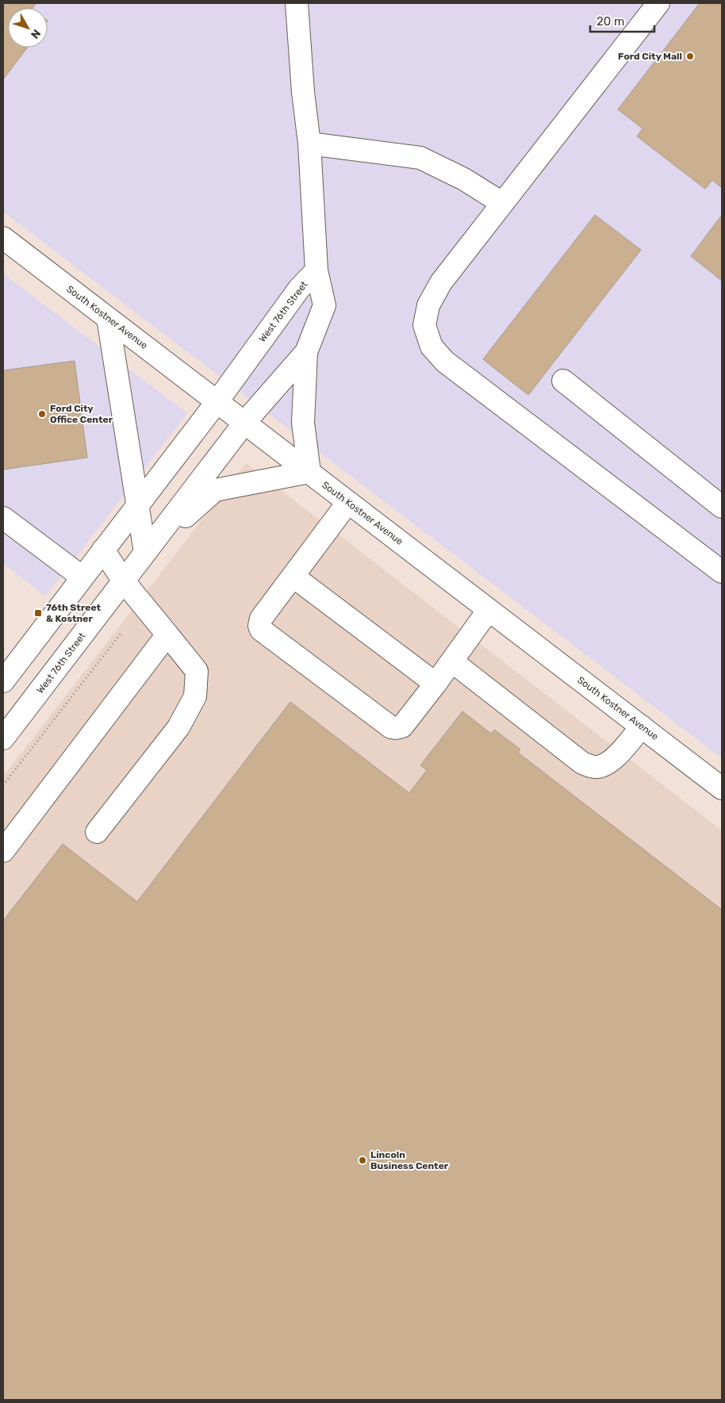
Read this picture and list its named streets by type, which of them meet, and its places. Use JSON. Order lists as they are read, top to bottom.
{
  "streets": {
    "street": ["West 76th Street", "South Kostner Avenue"]
  },
  "crossings": [
    ["West 76th Street", "South Kostner Avenue"]
  ],
  "places": {
    "other": ["Ford City Mall", "Ford City Office Center", "Lincoln Business Center"],
    "transit": ["76th Street & Kostner"]
  },
  "scale_bar": "20 m",
  "north": "bottom right"
}
